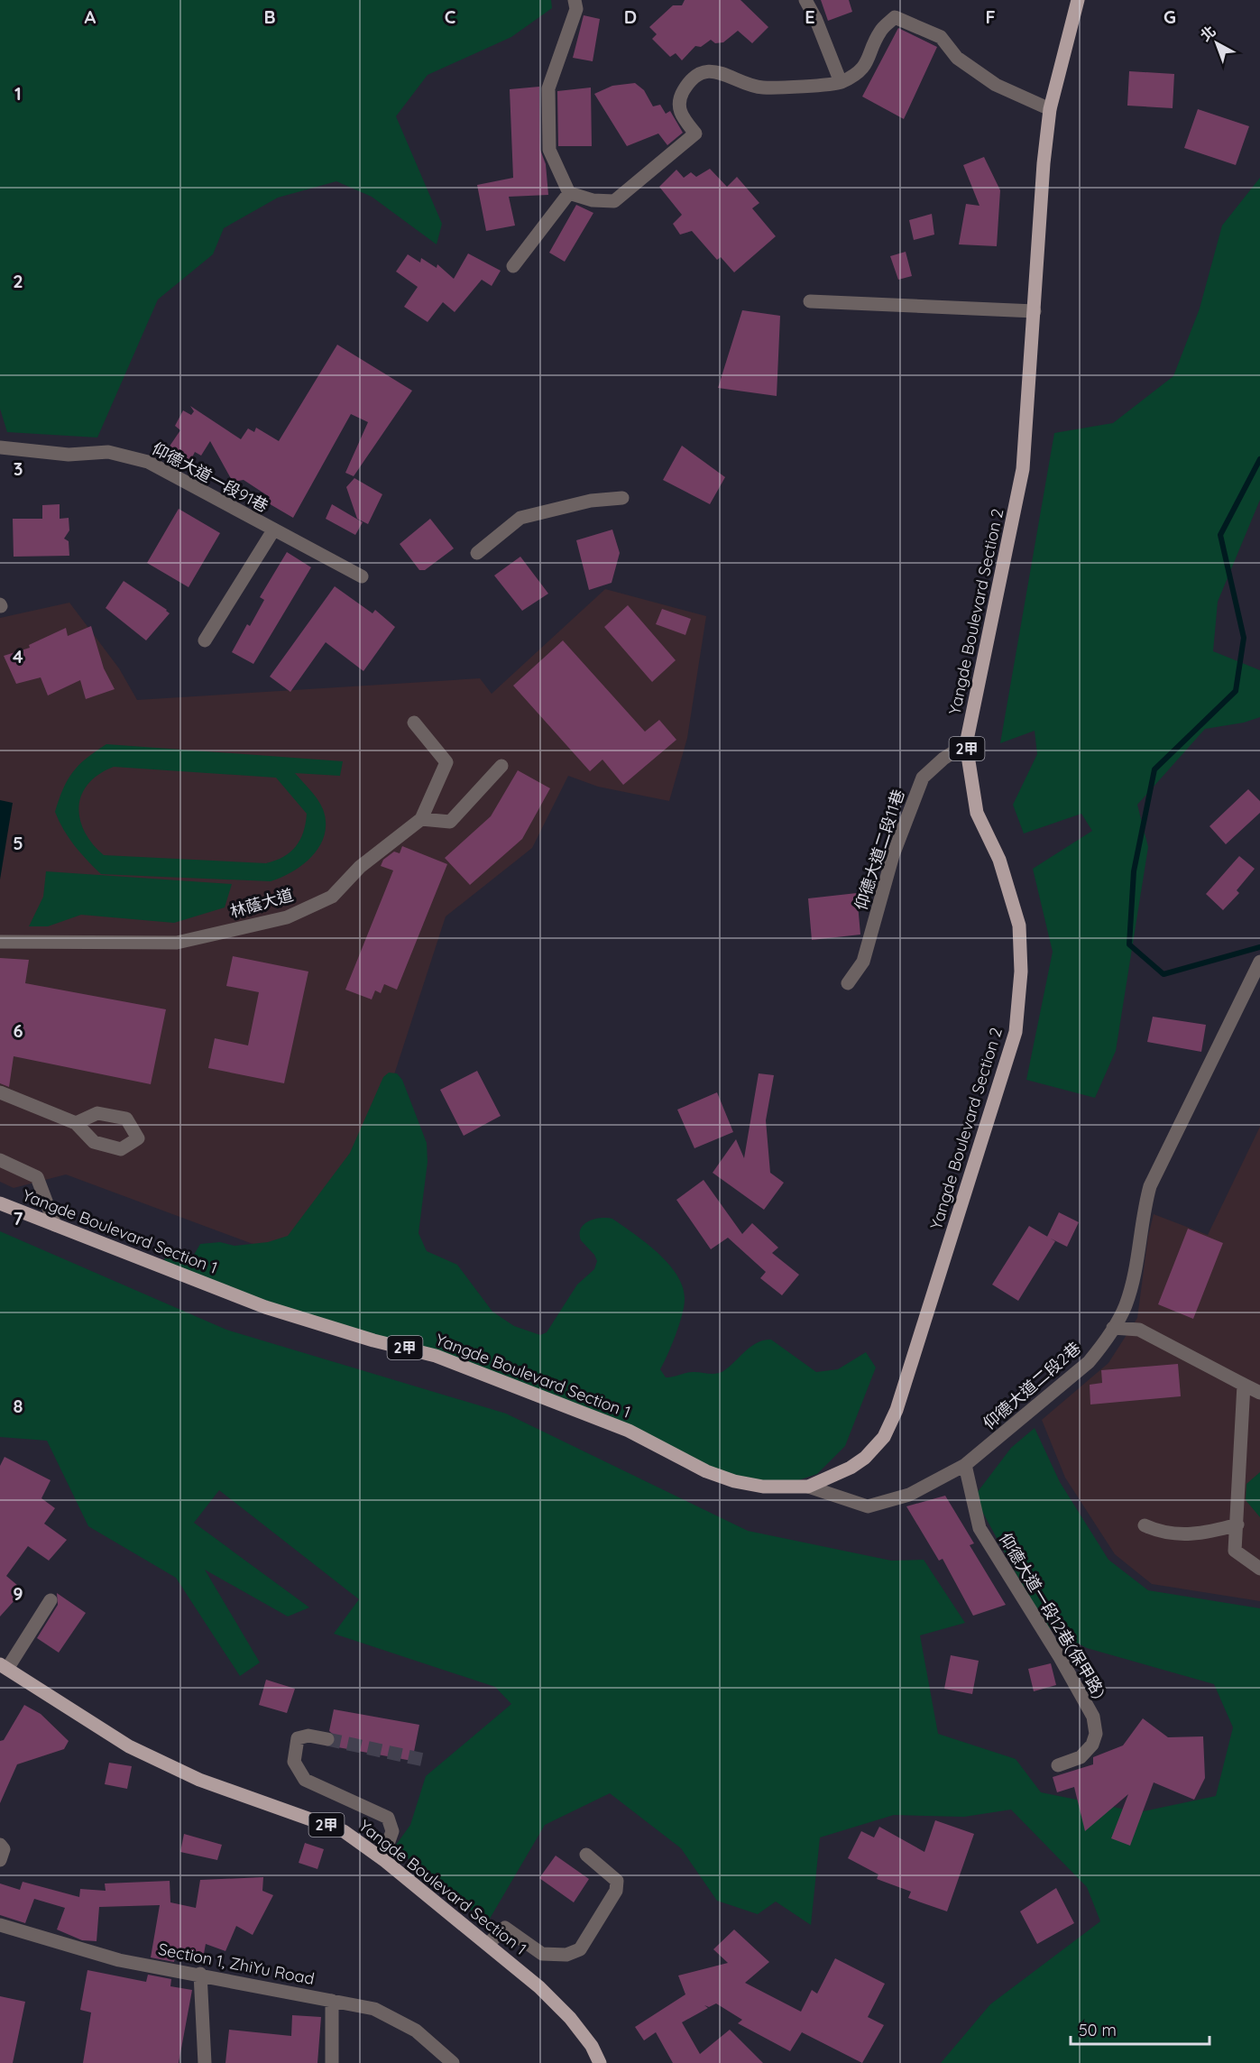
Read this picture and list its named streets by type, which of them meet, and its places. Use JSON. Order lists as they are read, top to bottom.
{
  "streets": {
    "main road": ["Yangde Boulevard Section 2", "2甲", "Yangde Boulevard Section 1"],
    "street": [
      "仰德大道一段91巷",
      "仰德大道二段11巷",
      "林蔭大道",
      "仰德大道二段2巷",
      "仰德大道一段12巷(保甲路)",
      "Section 1, ZhiYu Road"
    ]
  },
  "crossings": [
    ["Yangde Boulevard Section 2", "仰德大道二段11巷"],
    ["Yangde Boulevard Section 2", "Yangde Boulevard Section 1"],
    ["Yangde Boulevard Section 2", "仰德大道二段2巷"],
    ["Yangde Boulevard Section 1", "仰德大道二段2巷"],
    ["仰德大道二段2巷", "仰德大道一段12巷(保甲路)"]
  ],
  "scale_bar": "50 m",
  "north": "top left",
  "grid": {
    "columns": [
      "A",
      "B",
      "C",
      "D",
      "E",
      "F",
      "G"
    ],
    "rows": [
      "1",
      "2",
      "3",
      "4",
      "5",
      "6",
      "7",
      "8",
      "9"
    ]
  }
}
